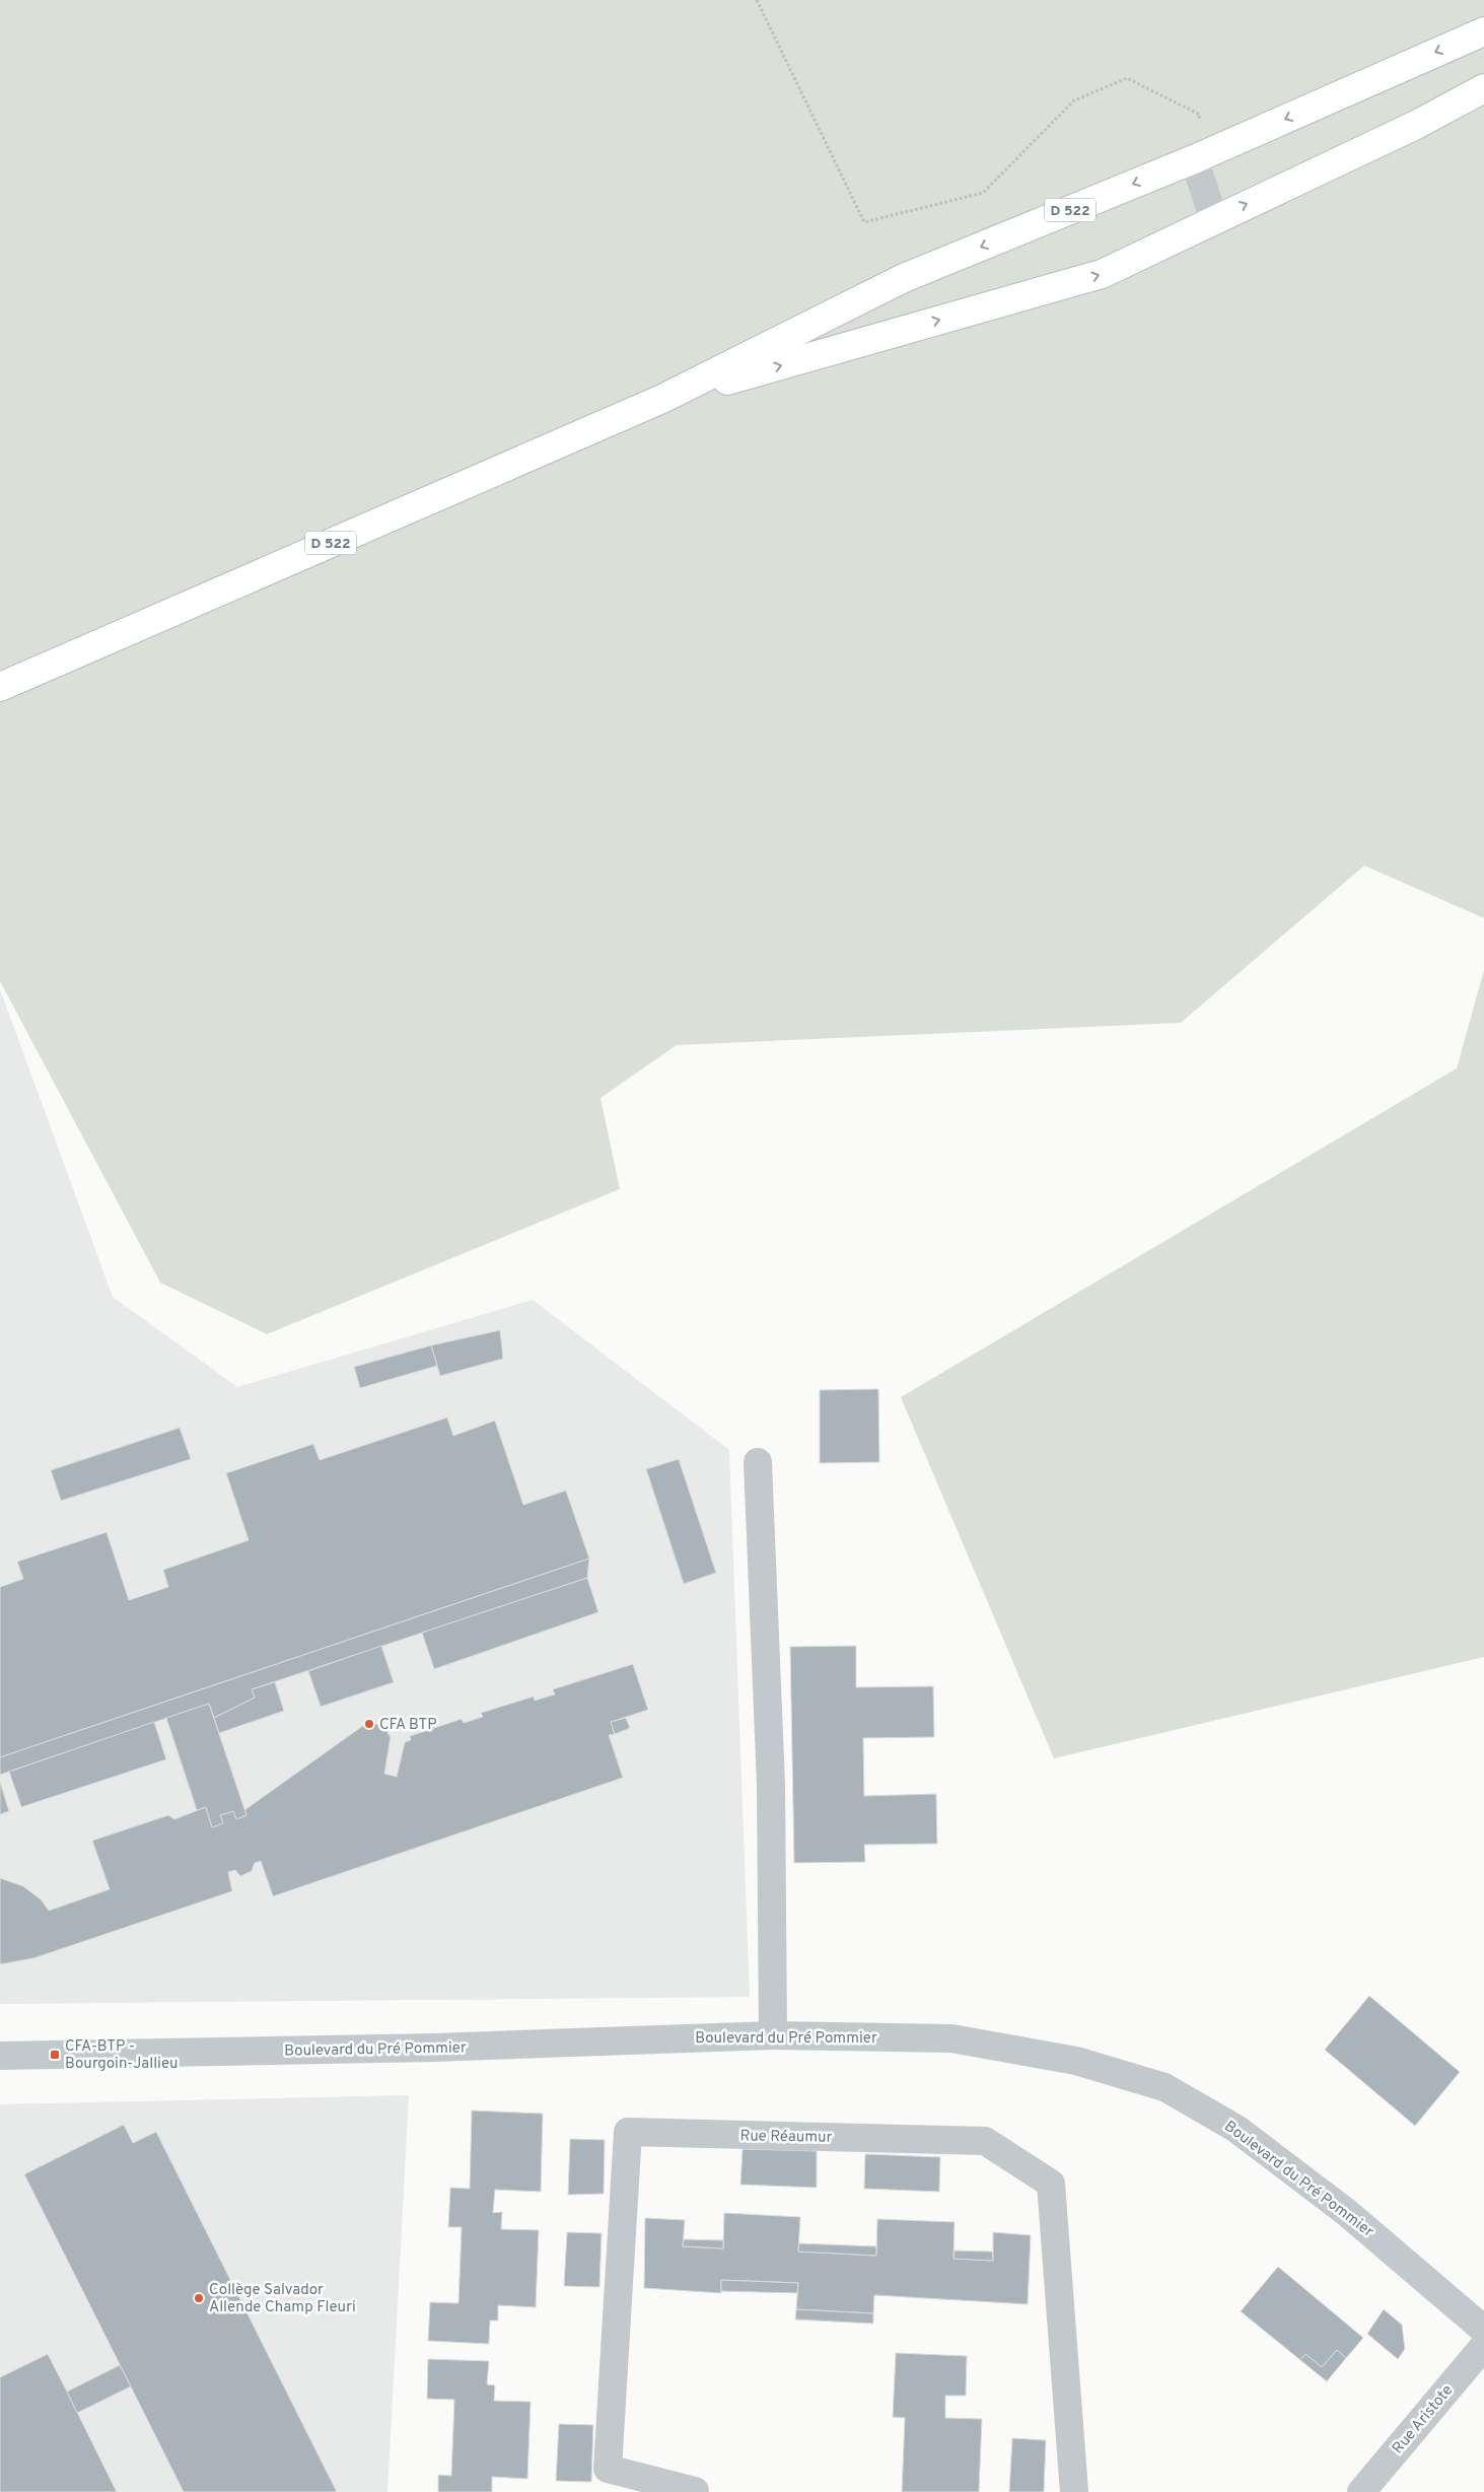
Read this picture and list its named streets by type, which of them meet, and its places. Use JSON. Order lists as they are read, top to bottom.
{
  "streets": {
    "main road": ["D 522"],
    "street": ["Boulevard du Pré Pommier", "Rue Réaumur", "Rue Aristote"]
  },
  "places": {
    "other": ["CFA BTP", "Collège Salvador Allende Champ Fleuri"],
    "transit": ["CFA-BTP - Bourgoin-Jallieu"]
  }
}
